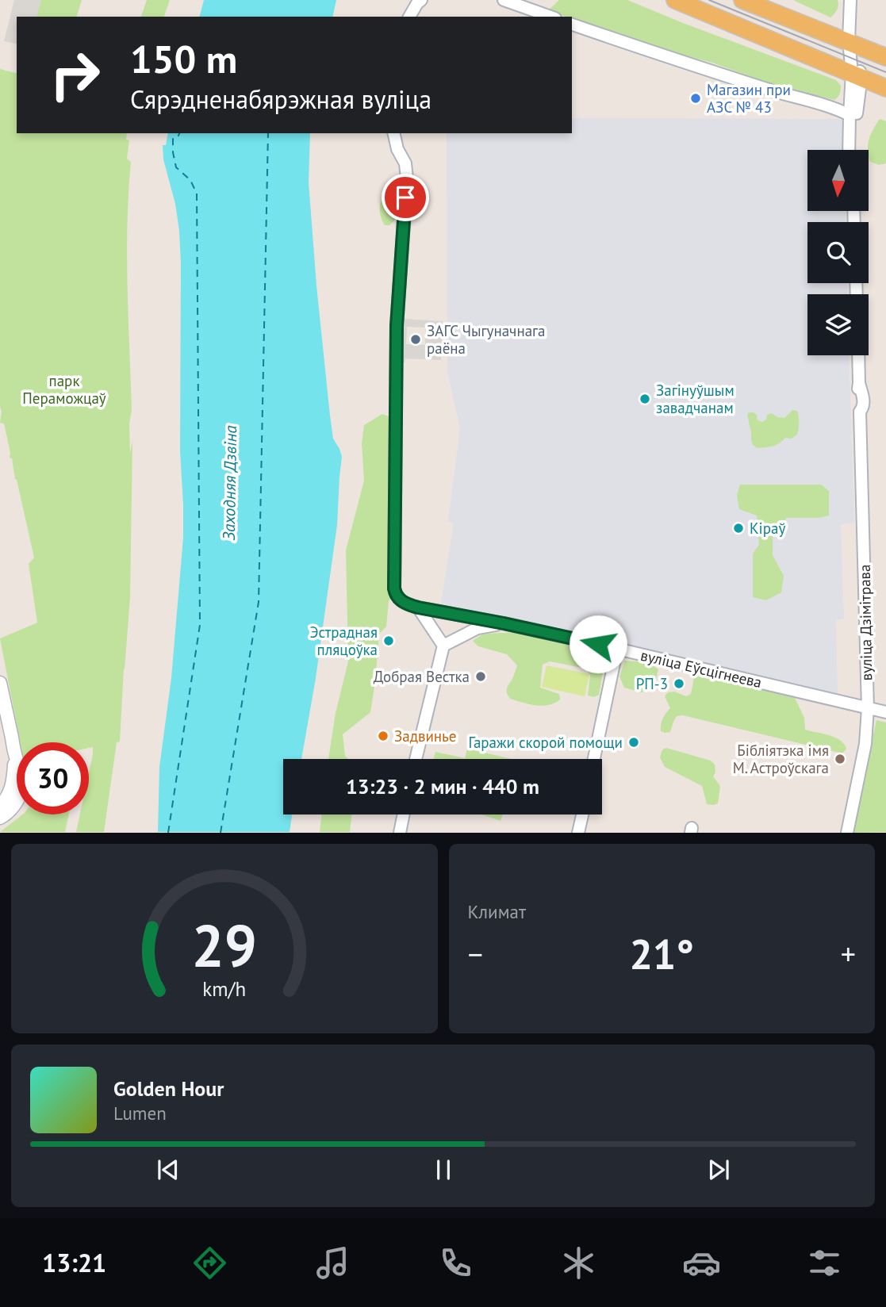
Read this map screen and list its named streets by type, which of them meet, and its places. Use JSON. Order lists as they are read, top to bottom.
{
  "streets": {
    "street": ["вуліца Дзімітрава", "вуліца Еўсцігнеева"]
  },
  "crossings": [
    ["вуліца Дзімітрава", "вуліца Еўсцігнеева"]
  ],
  "water": ["Заходняя Дзвіна"],
  "parks": ["парк Пераможцаў"],
  "places": [
    "Магазин при АЗС № 43",
    "ЗАГС Чыгуначнага раёна",
    "Загінуўшым завадчанам",
    "Кіраў",
    "Эстрадная пляцоўка",
    "Добрая Вестка",
    "РП-3",
    "Задвинье",
    "Гаражи скорой помощи",
    "Бібліятэка імя М. Астроўскага"
  ],
  "north": "bottom",
  "page": {
    "turn": ["150 m", "Сярэдненабярэжная вуліца"],
    "limit": "30",
    "trip": "13:23 · 2 мин · 440 m",
    "tile": "Климат",
    "heat": ["−", "21°", "+"],
    "song": ["Golden Hour", "Lumen"],
    "tabs": "13:21",
    "gauge": ["29", "km/h"]
  }
}
